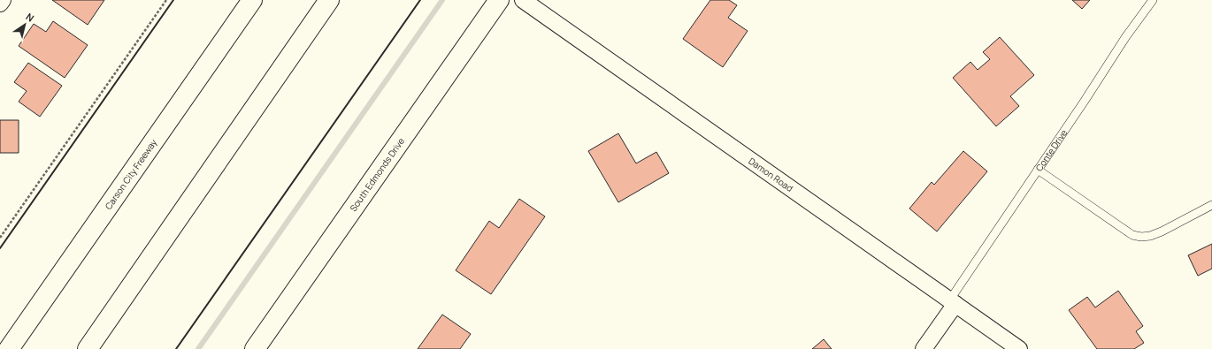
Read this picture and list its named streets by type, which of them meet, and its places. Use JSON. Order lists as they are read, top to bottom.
{
  "streets": {
    "main road": ["Carson City Freeway", "South Edmonds Drive"],
    "street": ["Conte Drive", "Damon Road"]
  },
  "crossings": [
    ["Conte Drive", "Damon Road"]
  ],
  "north": "top right"
}
